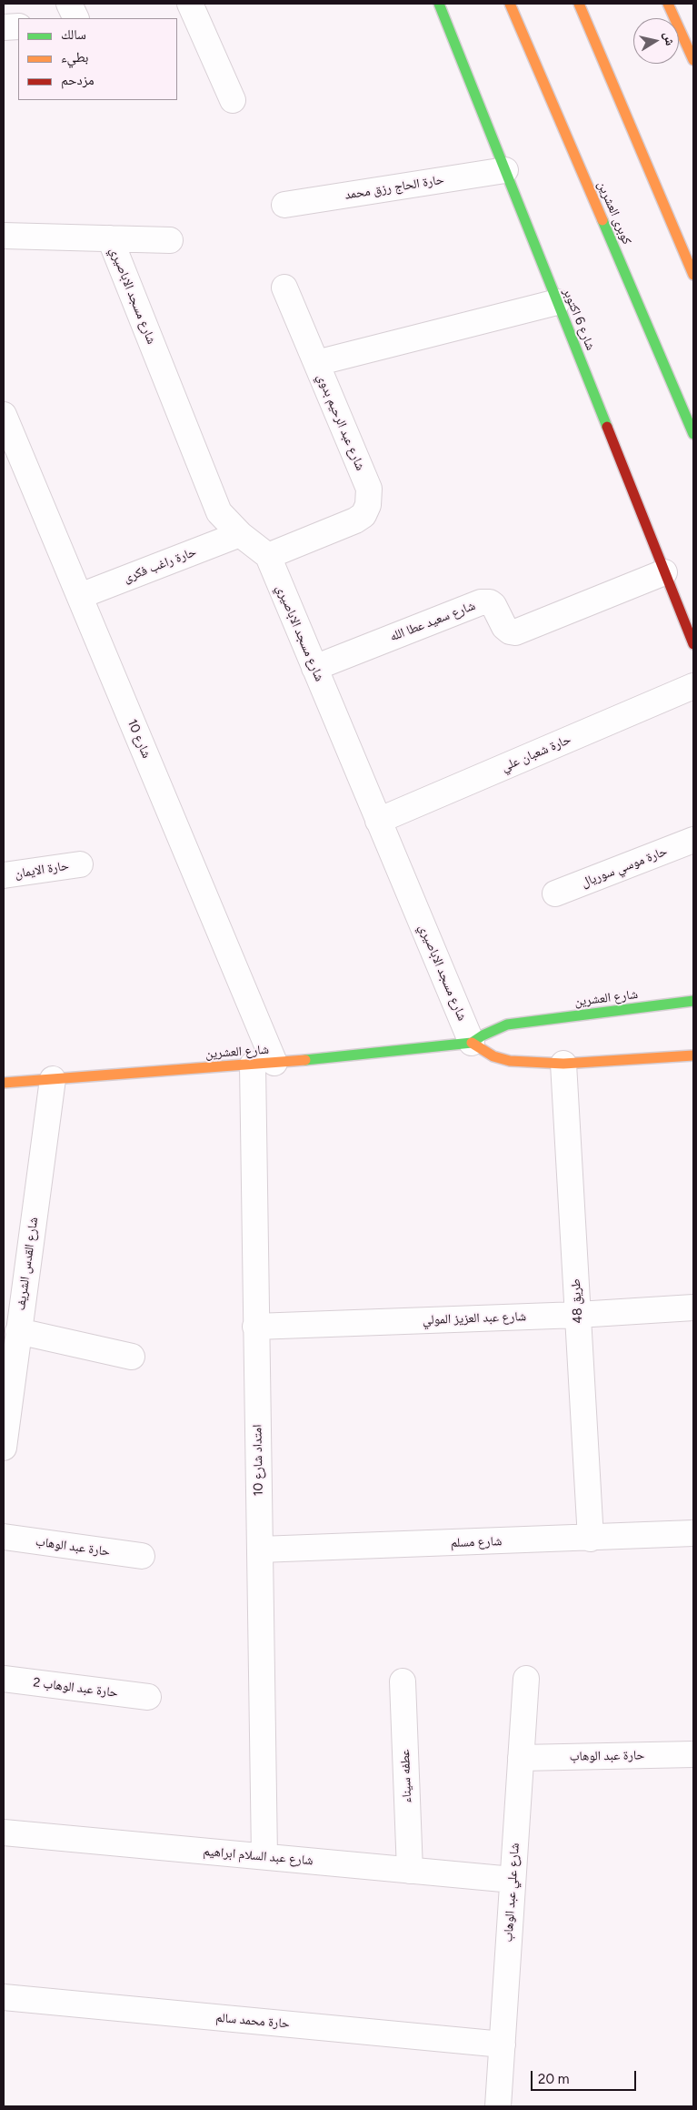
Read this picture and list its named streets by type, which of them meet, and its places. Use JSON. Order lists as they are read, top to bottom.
{
  "streets": {
    "main road": ["كوبرى العشرين", "شارع 6 اكتوبر", "شارع العشرين"],
    "street": [
      "حارة الحاج رزق محمد",
      "شارع مسجد الاباصيري",
      "شارع عبد الرحيم بدوي",
      "حارة راغب فكرى",
      "شارع سعيد عطا الله",
      "شارع 10",
      "حارة شعبان علي",
      "حارة موسي سوريال",
      "حارة الايمان",
      "شارع القدس الشريف",
      "طريق 48",
      "شارع عبد العزيز المولي",
      "امتداد شارع 10",
      "شارع مسلم",
      "حارة عبد الوهاب",
      "حارة عبد الوهاب 2",
      "عطفه سيناء",
      "شارع عبد السلام ابراهيم",
      "شارع علي عبد الوهاب",
      "حارة محمد سالم"
    ]
  },
  "crossings": [
    ["حارة الحاج رزق محمد", "شارع 6 اكتوبر"],
    ["شارع مسجد الاباصيري", "شارع عبد الرحيم بدوي"],
    ["شارع مسجد الاباصيري", "حارة راغب فكرى"],
    ["شارع مسجد الاباصيري", "شارع سعيد عطا الله"],
    ["شارع مسجد الاباصيري", "حارة شعبان علي"],
    ["شارع مسجد الاباصيري", "شارع العشرين"],
    ["شارع 6 اكتوبر", "شارع عبد الرحيم بدوي"],
    ["شارع 6 اكتوبر", "شارع سعيد عطا الله"],
    ["حارة راغب فكرى", "شارع 10"],
    ["شارع 10", "شارع العشرين"],
    ["شارع 10", "امتداد شارع 10"],
    ["شارع العشرين", "شارع القدس الشريف"],
    ["شارع العشرين", "امتداد شارع 10"],
    ["طريق 48", "شارع عبد العزيز المولي"],
    ["طريق 48", "شارع مسلم"],
    ["شارع عبد العزيز المولي", "امتداد شارع 10"],
    ["امتداد شارع 10", "شارع مسلم"],
    ["امتداد شارع 10", "شارع عبد السلام ابراهيم"],
    ["حارة عبد الوهاب", "شارع علي عبد الوهاب"],
    ["عطفه سيناء", "شارع عبد السلام ابراهيم"],
    ["شارع عبد السلام ابراهيم", "شارع علي عبد الوهاب"],
    ["شارع علي عبد الوهاب", "حارة محمد سالم"]
  ],
  "legend": ["سالك", "بطيء", "مزدحم"],
  "scale_bar": "20 m",
  "north": "right"
}
